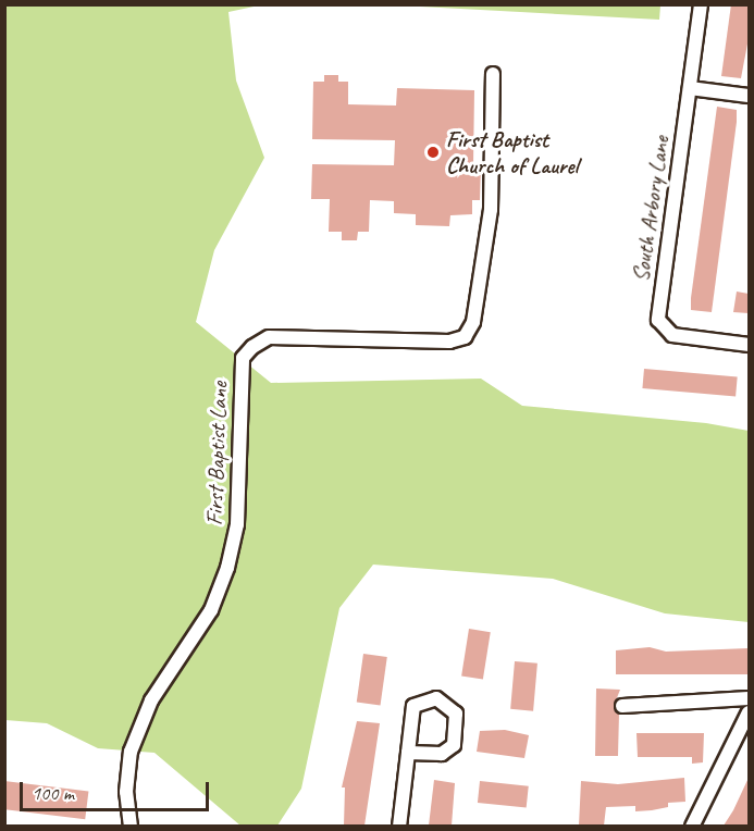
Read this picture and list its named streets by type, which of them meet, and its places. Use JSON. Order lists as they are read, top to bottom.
{
  "streets": {
    "street": ["South Arbory Lane", "First Baptist Lane"]
  },
  "places": ["First Baptist Church of Laurel"],
  "scale_bar": "100 m"
}
